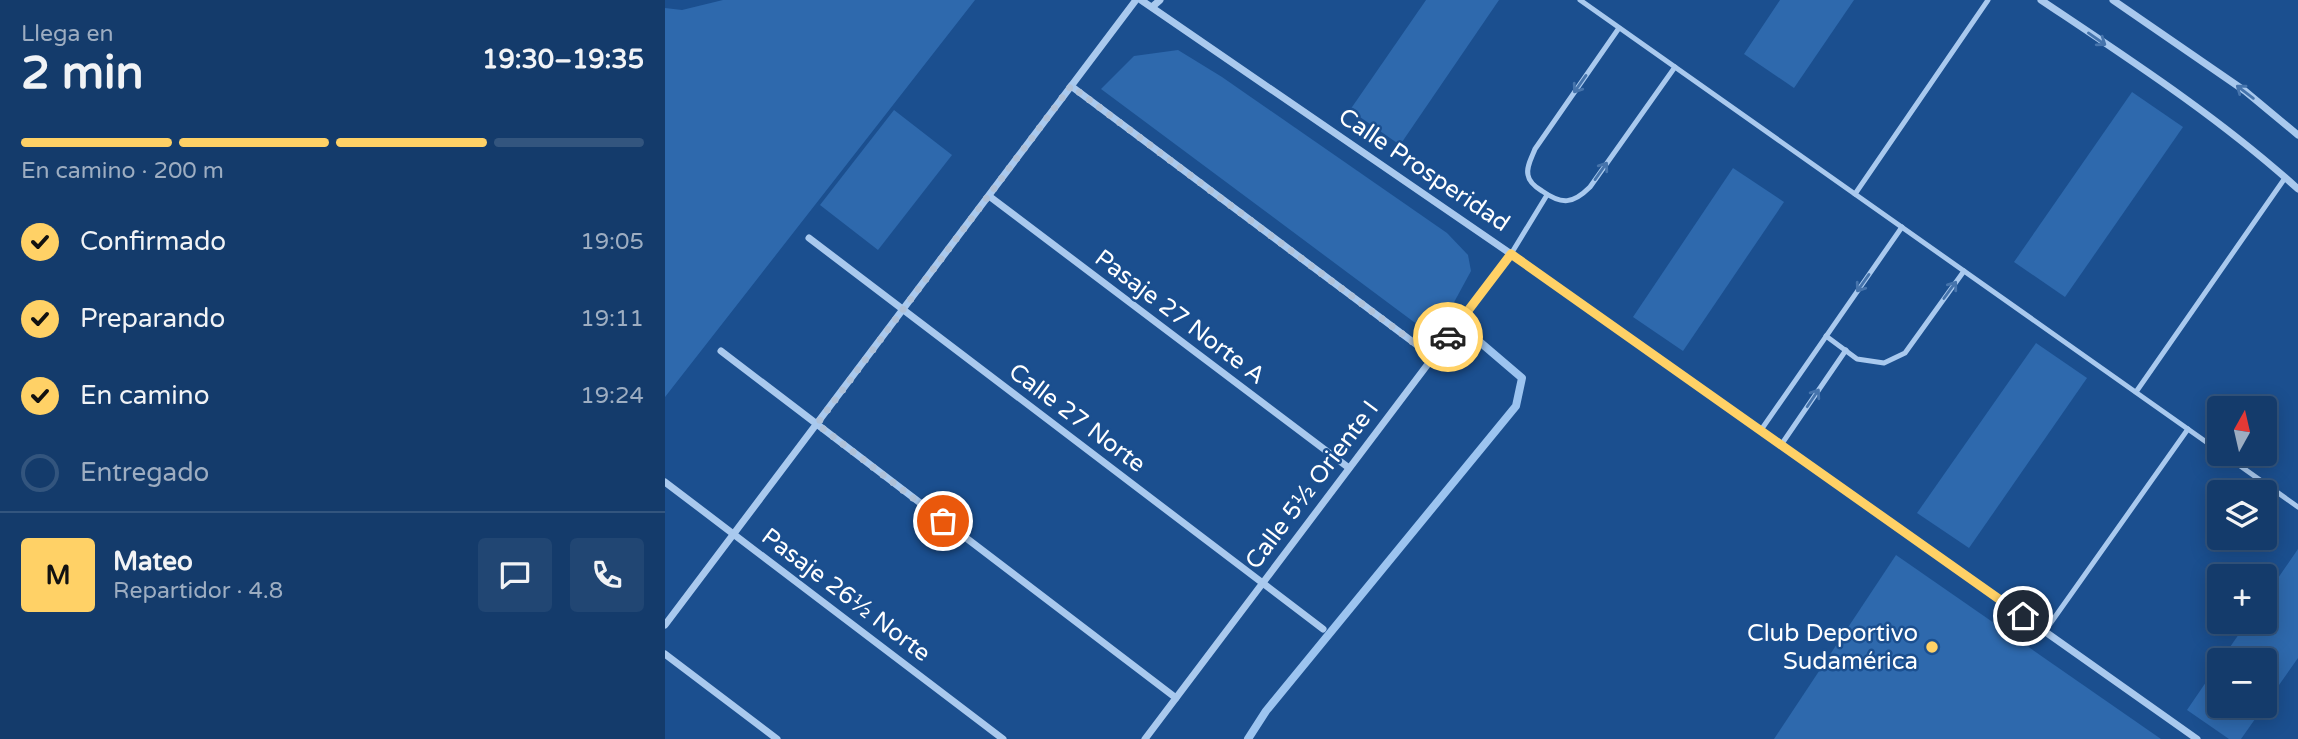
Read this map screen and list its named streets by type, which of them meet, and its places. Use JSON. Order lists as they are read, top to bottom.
{
  "streets": {
    "street": [
      "Calle Prosperidad",
      "Pasaje 27 Norte A",
      "Calle 27 Norte",
      "Calle 5½ Oriente I",
      "Pasaje 26½ Norte"
    ]
  },
  "crossings": [
    ["Calle Prosperidad", "Calle 5½ Oriente I"],
    ["Pasaje 27 Norte A", "Calle 5½ Oriente I"],
    ["Calle 27 Norte", "Calle 5½ Oriente I"]
  ],
  "places": ["Club Deportivo Sudamérica"],
  "north": "top",
  "page": {
    "heading": ["2 min", "Llega en", "19:30–19:35"],
    "panel": ["Mateo", "Repartidor · 4.8"],
    "bar": "En camino · 200 m",
    "list": [
      ["Confirmado", "19:05"],
      ["Preparando", "19:11"],
      ["En camino", "19:24"],
      "Entregado"
    ],
    "map_buttons": ["+", "−"],
    "round": "M"
  }
}
